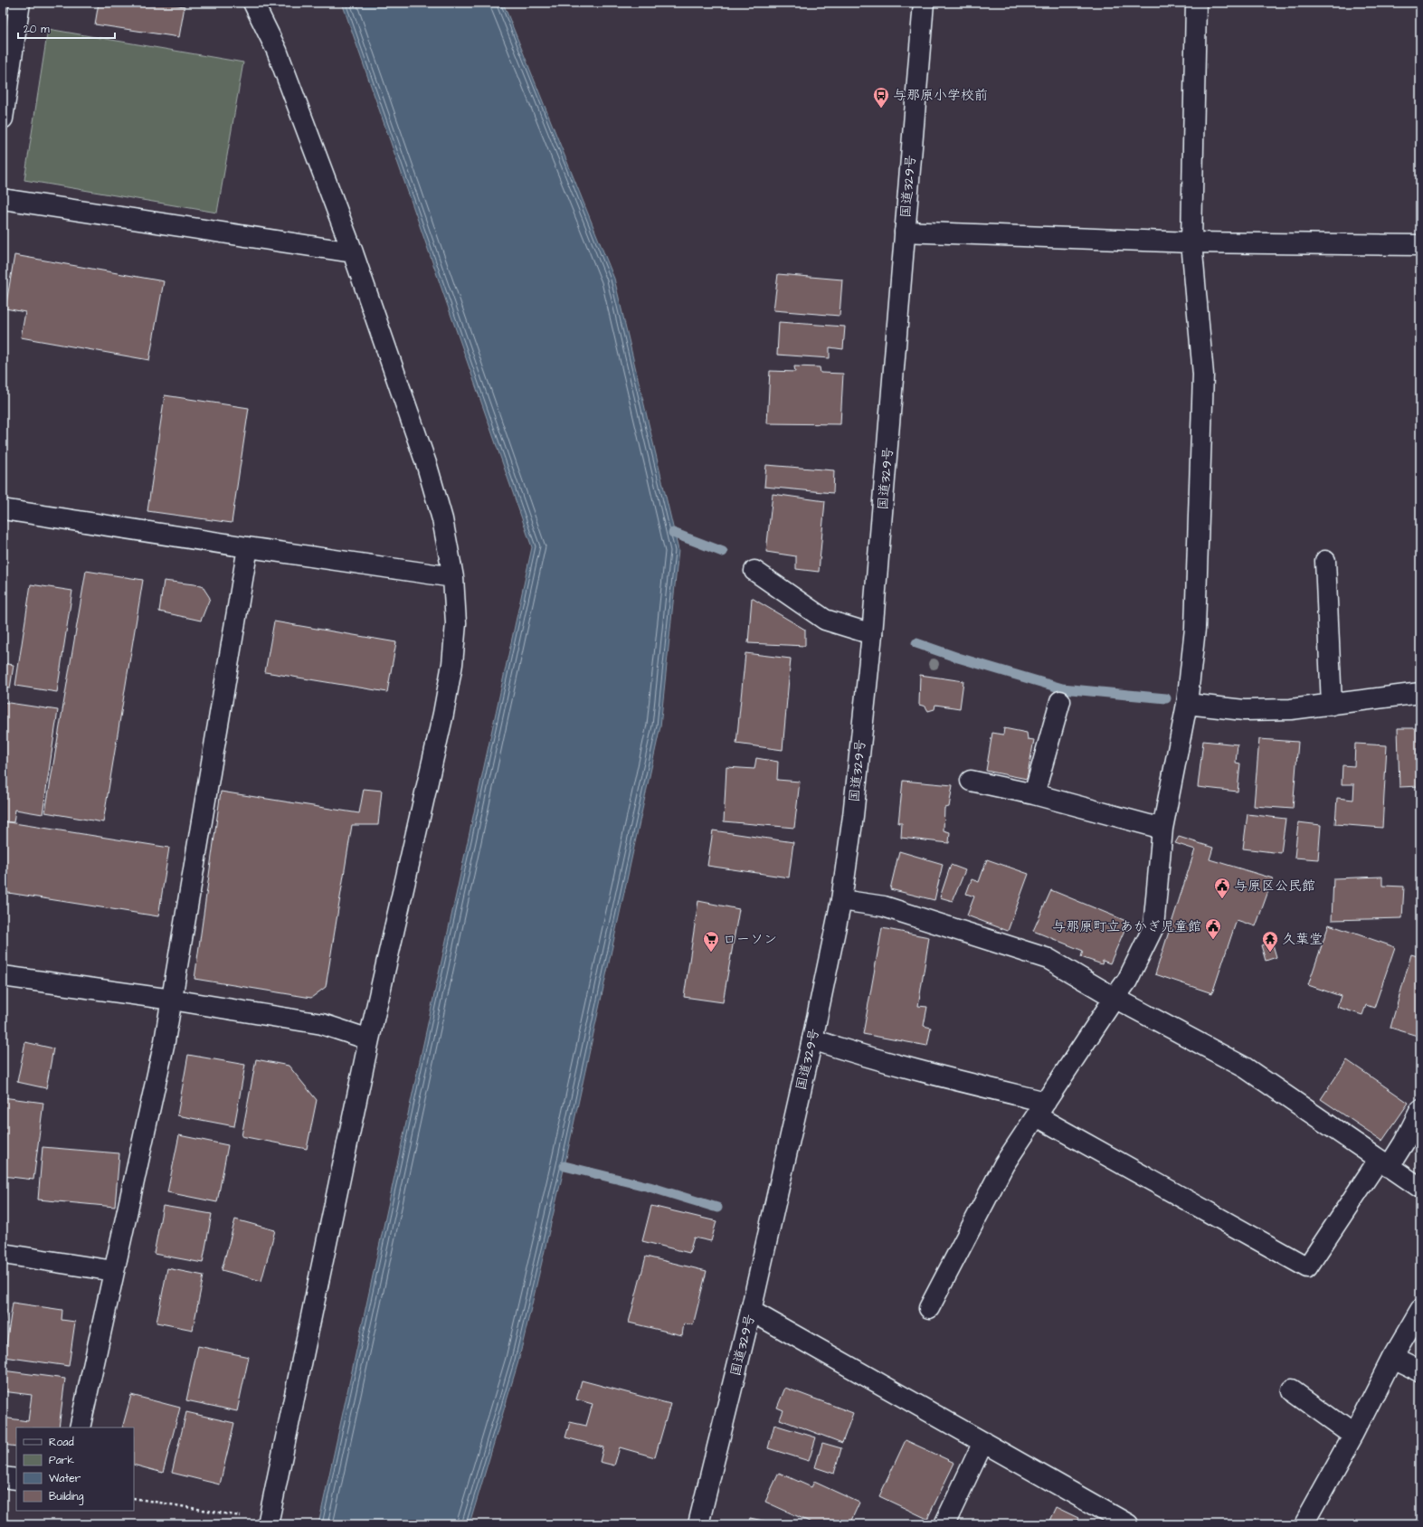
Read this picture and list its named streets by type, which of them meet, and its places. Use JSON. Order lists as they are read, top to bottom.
{
  "streets": {
    "main road": ["国道329号"]
  },
  "places": {
    "bus stop": ["与那原小学校前"],
    "public building": ["与原区公民館", "与那原町立あかぎ児童館"],
    "supermarket": ["ローソン"],
    "temple": ["久葉堂"]
  },
  "legend": [
    "Road",
    "Park",
    "Water",
    "Building"
  ],
  "scale_bar": "20 m"
}
